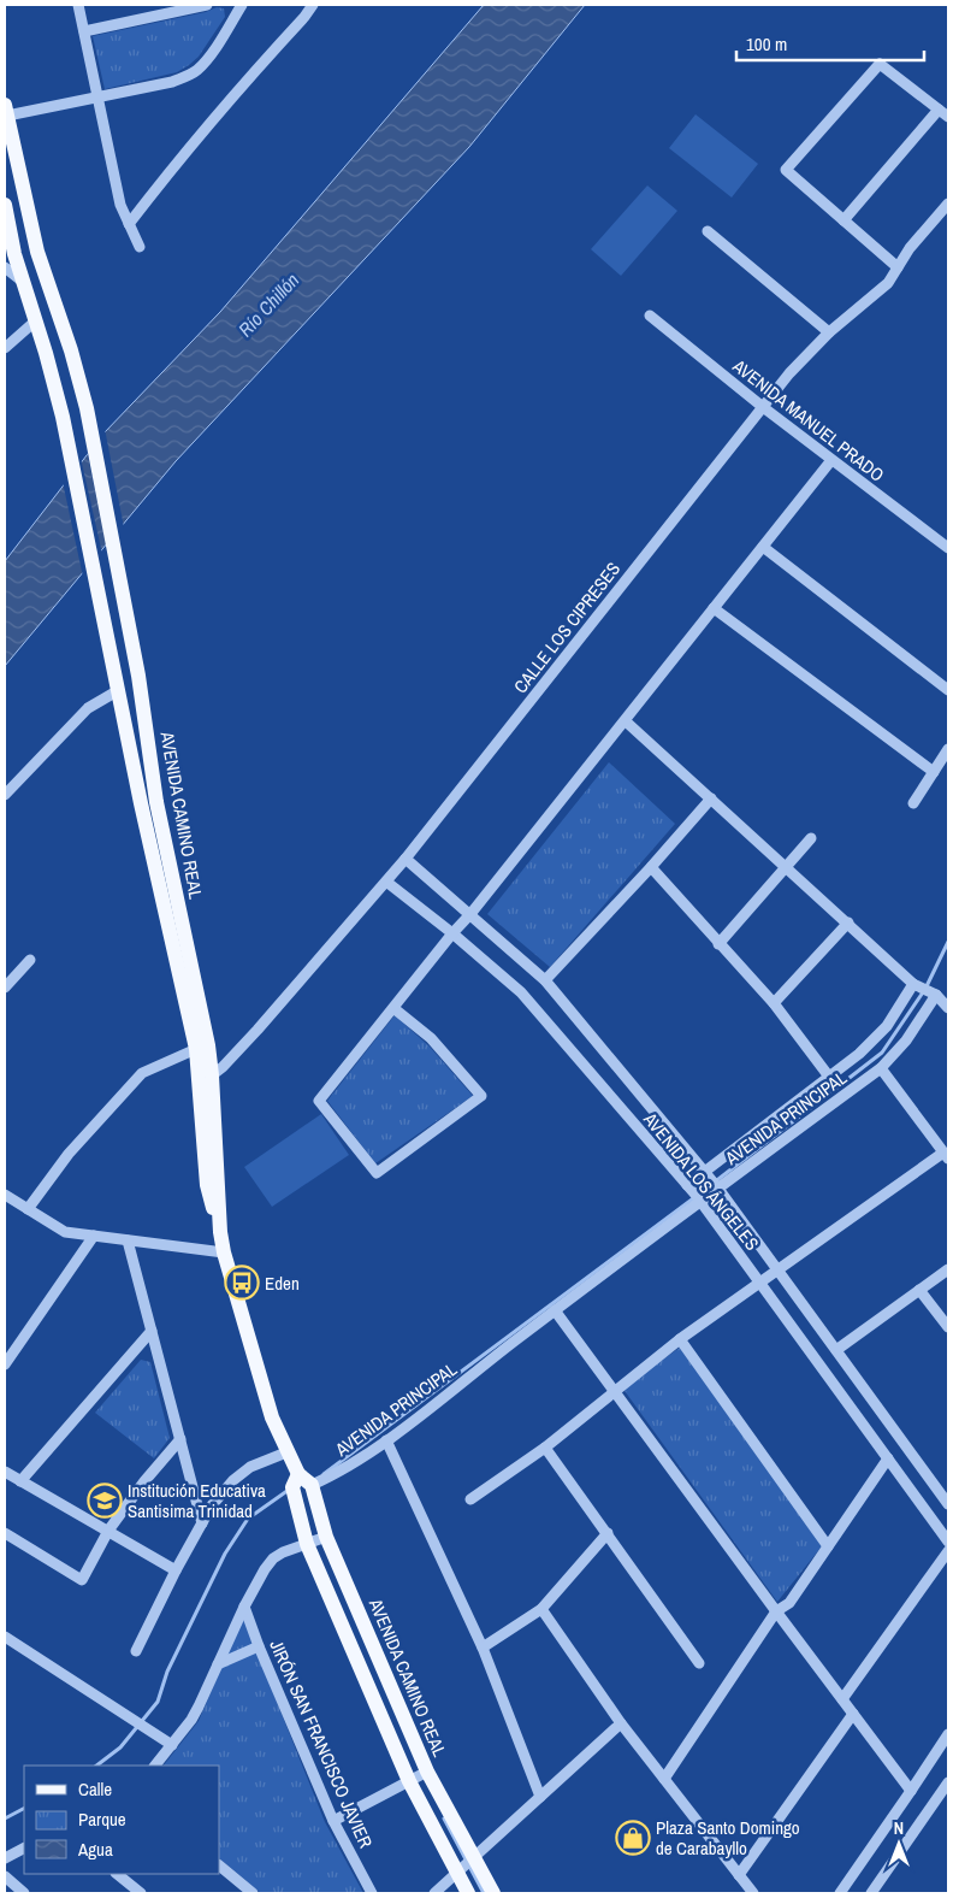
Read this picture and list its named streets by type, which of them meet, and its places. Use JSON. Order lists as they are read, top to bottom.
{
  "streets": {
    "main road": ["AVENIDA CAMINO REAL"],
    "street": [
      "AVENIDA MANUEL PRADO",
      "CALLE LOS CIPRESES",
      "AVENIDA PRINCIPAL",
      "AVENIDA LOS ÁNGELES",
      "JIRÓN SAN FRANCISCO JAVIER"
    ]
  },
  "crossings": [
    ["AVENIDA MANUEL PRADO", "CALLE LOS CIPRESES"],
    ["CALLE LOS CIPRESES", "AVENIDA CAMINO REAL"],
    ["CALLE LOS CIPRESES", "AVENIDA LOS ÁNGELES"],
    ["AVENIDA CAMINO REAL", "AVENIDA PRINCIPAL"],
    ["AVENIDA PRINCIPAL", "AVENIDA LOS ÁNGELES"]
  ],
  "water": ["Río Chillón"],
  "places": {
    "bus stop": ["Eden"],
    "school or university": ["Institución Educativa Santisima Trinidad"],
    "shop": ["Plaza Santo Domingo de Carabayllo"]
  },
  "legend": ["Calle", "Parque", "Agua"],
  "scale_bar": "100 m",
  "north": "top"
}
